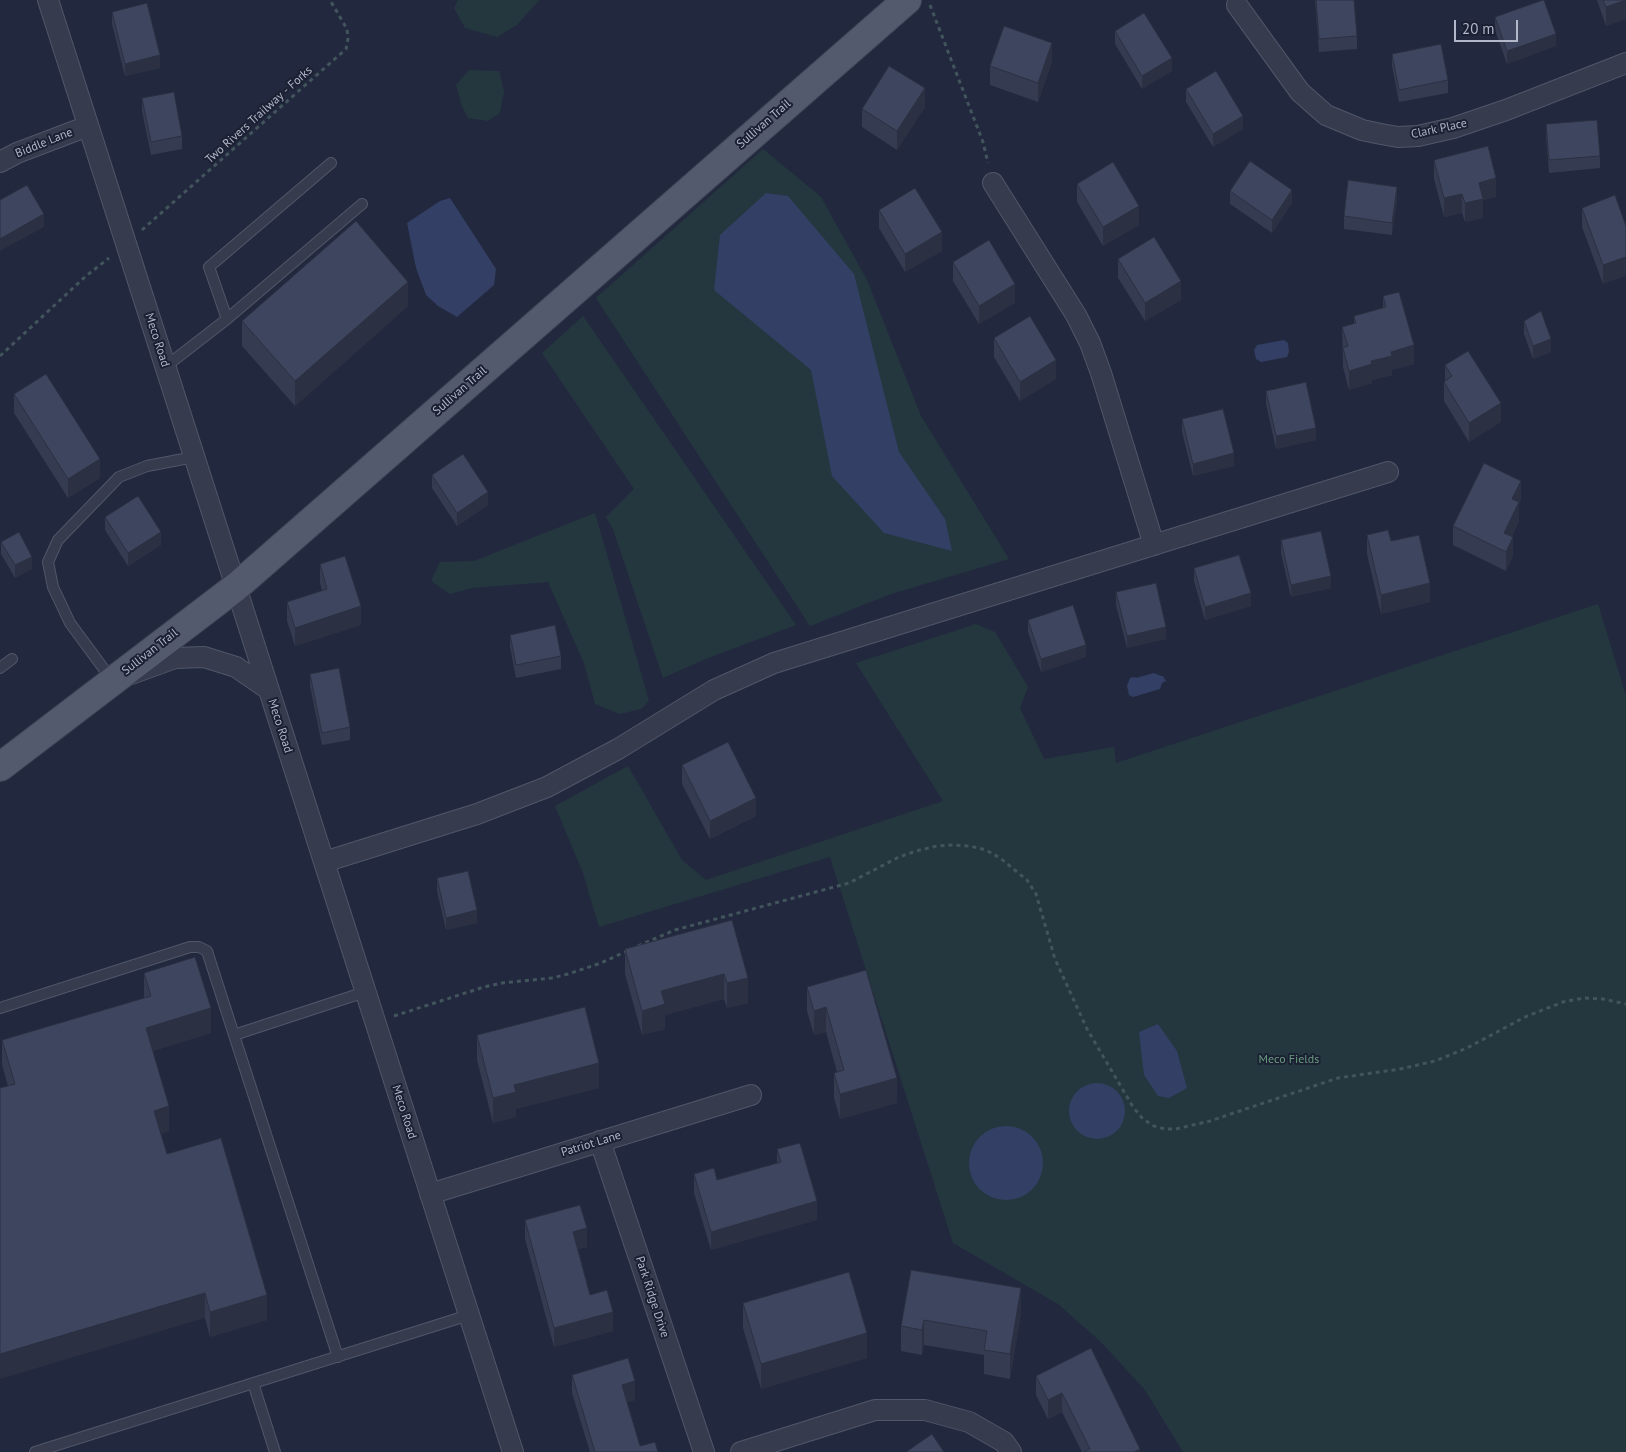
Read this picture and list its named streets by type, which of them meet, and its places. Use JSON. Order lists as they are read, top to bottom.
{
  "streets": {
    "main road": ["Sullivan Trail"],
    "street": [
      "Clark Place",
      "Biddle Lane",
      "Meco Road",
      "Patriot Lane",
      "Park Ridge Drive"
    ],
    "path": ["Two Rivers Trailway - Forks"]
  },
  "crossings": [
    ["Sullivan Trail", "Meco Road"],
    ["Biddle Lane", "Meco Road"],
    ["Meco Road", "Patriot Lane"],
    ["Patriot Lane", "Park Ridge Drive"]
  ],
  "parks": ["Meco Fields"],
  "scale_bar": "20 m"
}
